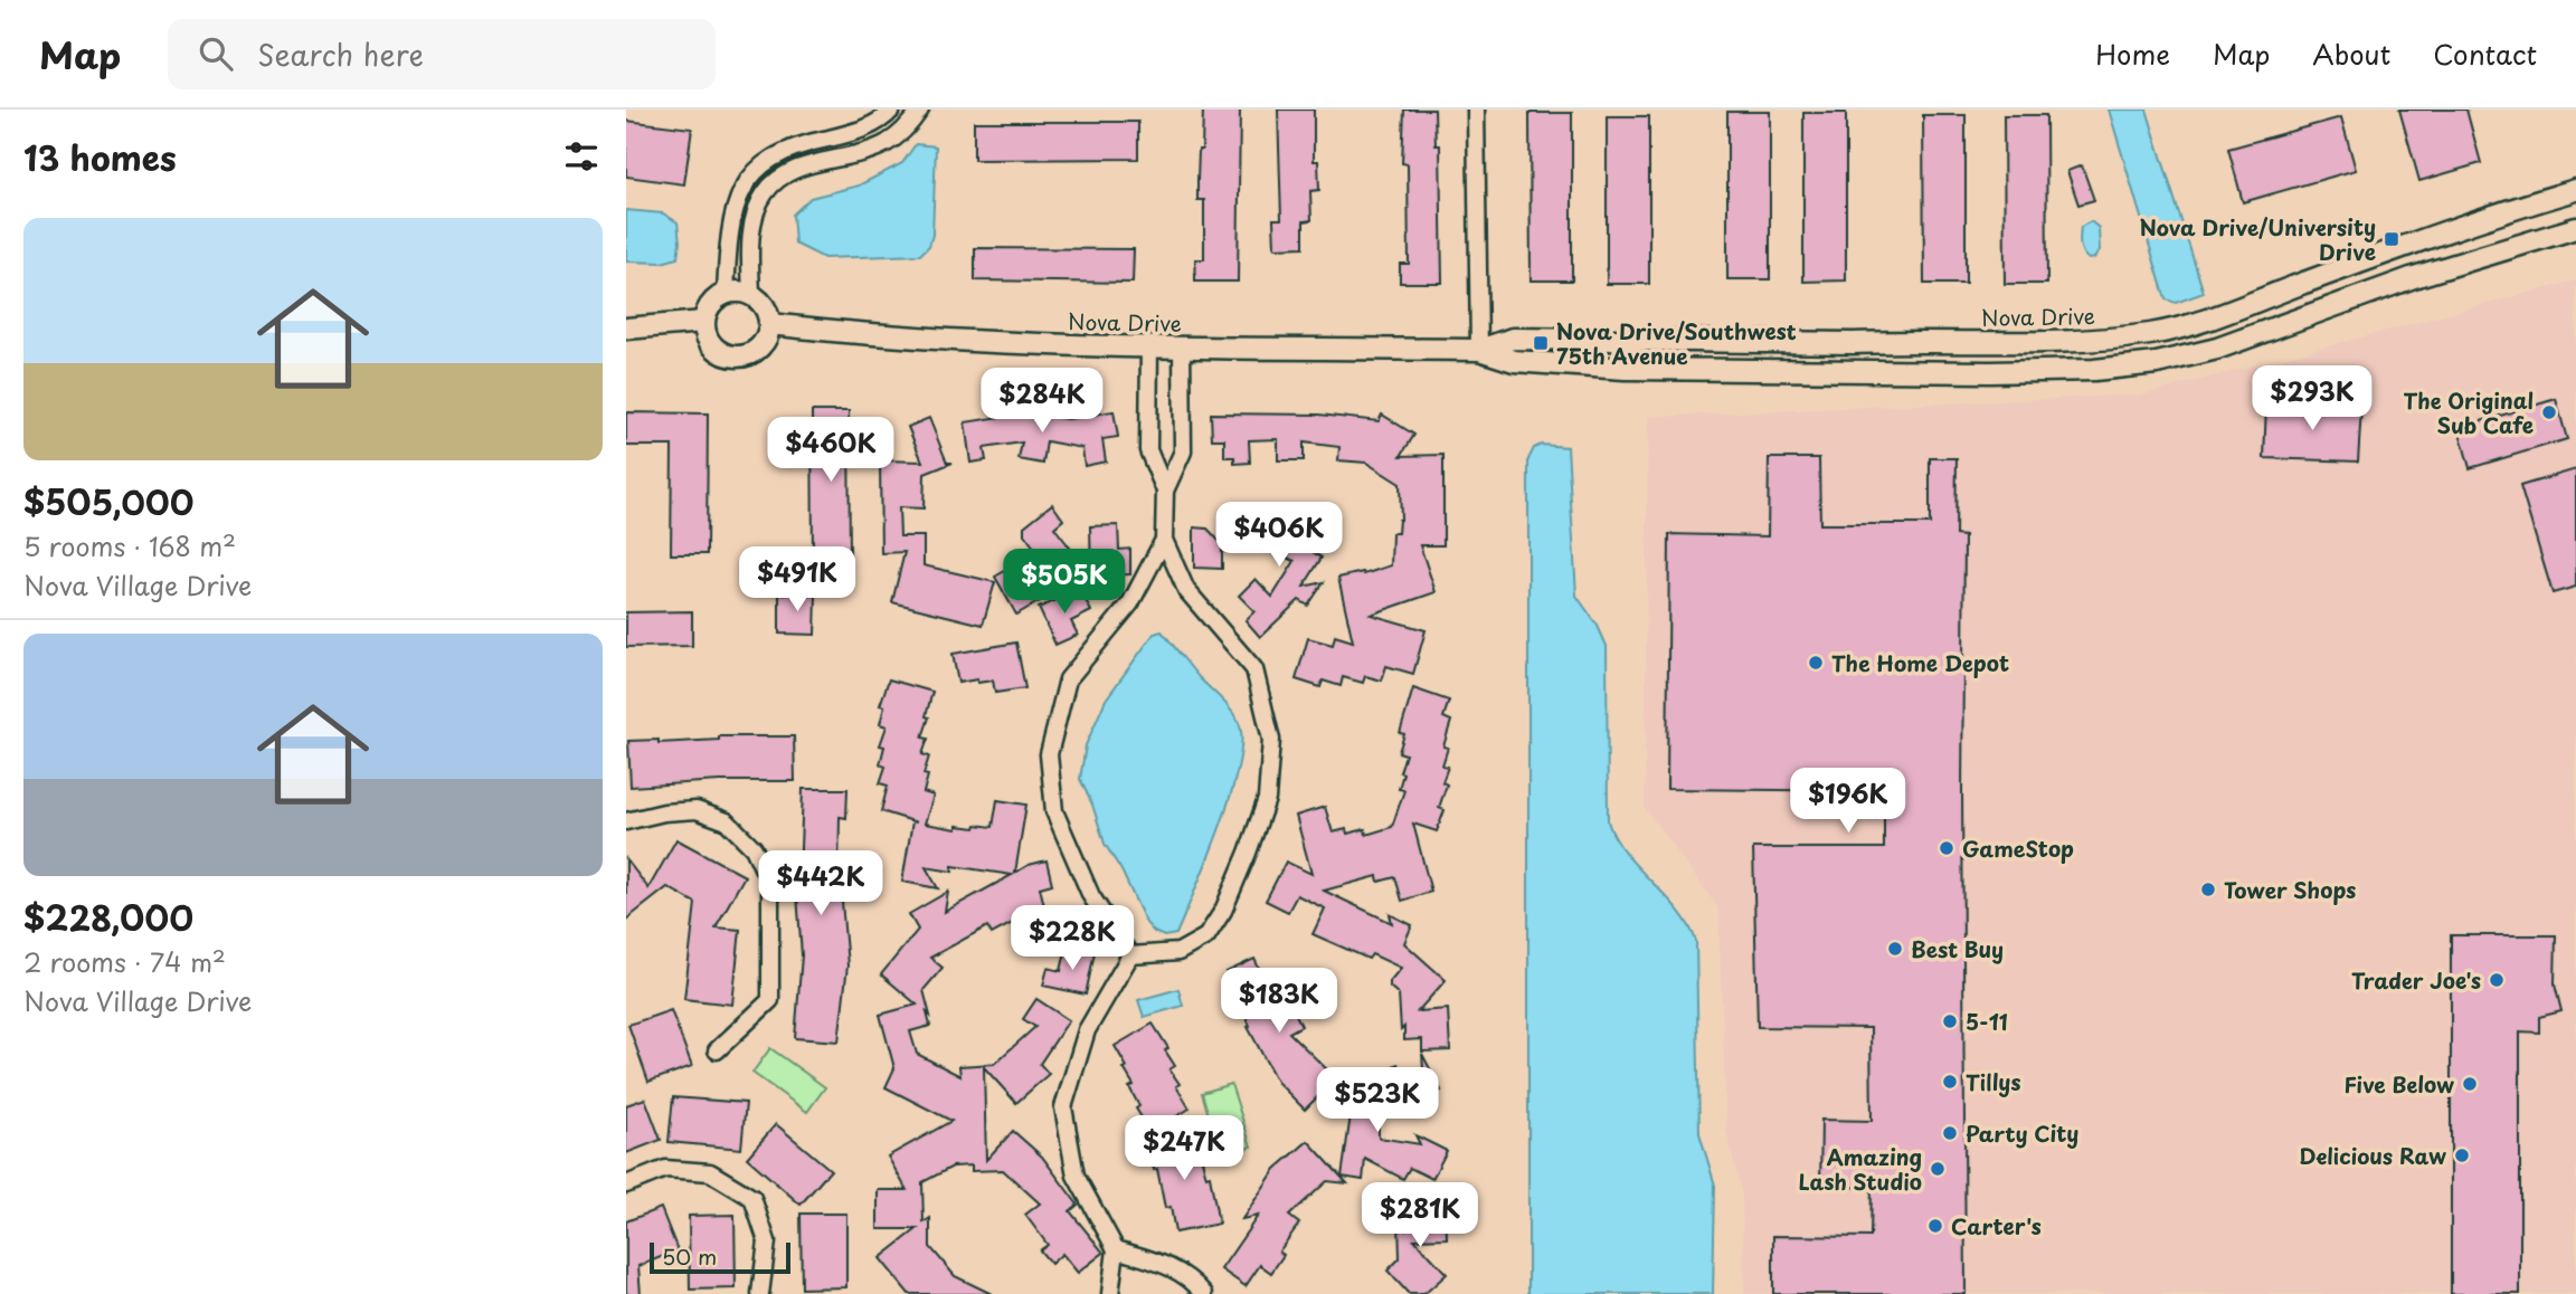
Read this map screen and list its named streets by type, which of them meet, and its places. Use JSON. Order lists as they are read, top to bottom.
{
  "streets": {
    "street": ["Nova Drive"]
  },
  "places": {
    "transit": ["Nova Drive/University Drive", "Nova Drive/Southwest 75th Avenue"],
    "other": [
      "The Original Sub Cafe",
      "The Home Depot",
      "GameStop",
      "Tower Shops",
      "Best Buy",
      "Trader Joe's",
      "5-11",
      "Tillys",
      "Five Below",
      "Party City",
      "Delicious Raw",
      "Amazing Lash Studio",
      "Carter's"
    ]
  },
  "scale_bar": "50 m",
  "page": {
    "header": "Map",
    "search": "Search here",
    "nav": [
      "Home",
      "Map",
      "About",
      "Contact"
    ],
    "heading": "13 homes",
    "list": [
      {
        "name": "$505,000",
        "note": "5 rooms · 168 m² · Nova Village Drive"
      },
      {
        "name": "$228,000",
        "note": "2 rooms · 74 m² · Nova Village Drive"
      }
    ],
    "price": [
      "$293K",
      "$284K",
      "$460K",
      "$406K",
      "$491K",
      "$505K",
      "$196K",
      "$442K",
      "$228K",
      "$183K",
      "$523K",
      "$247K",
      "$281K"
    ],
    "scale": "50 m"
  }
}
